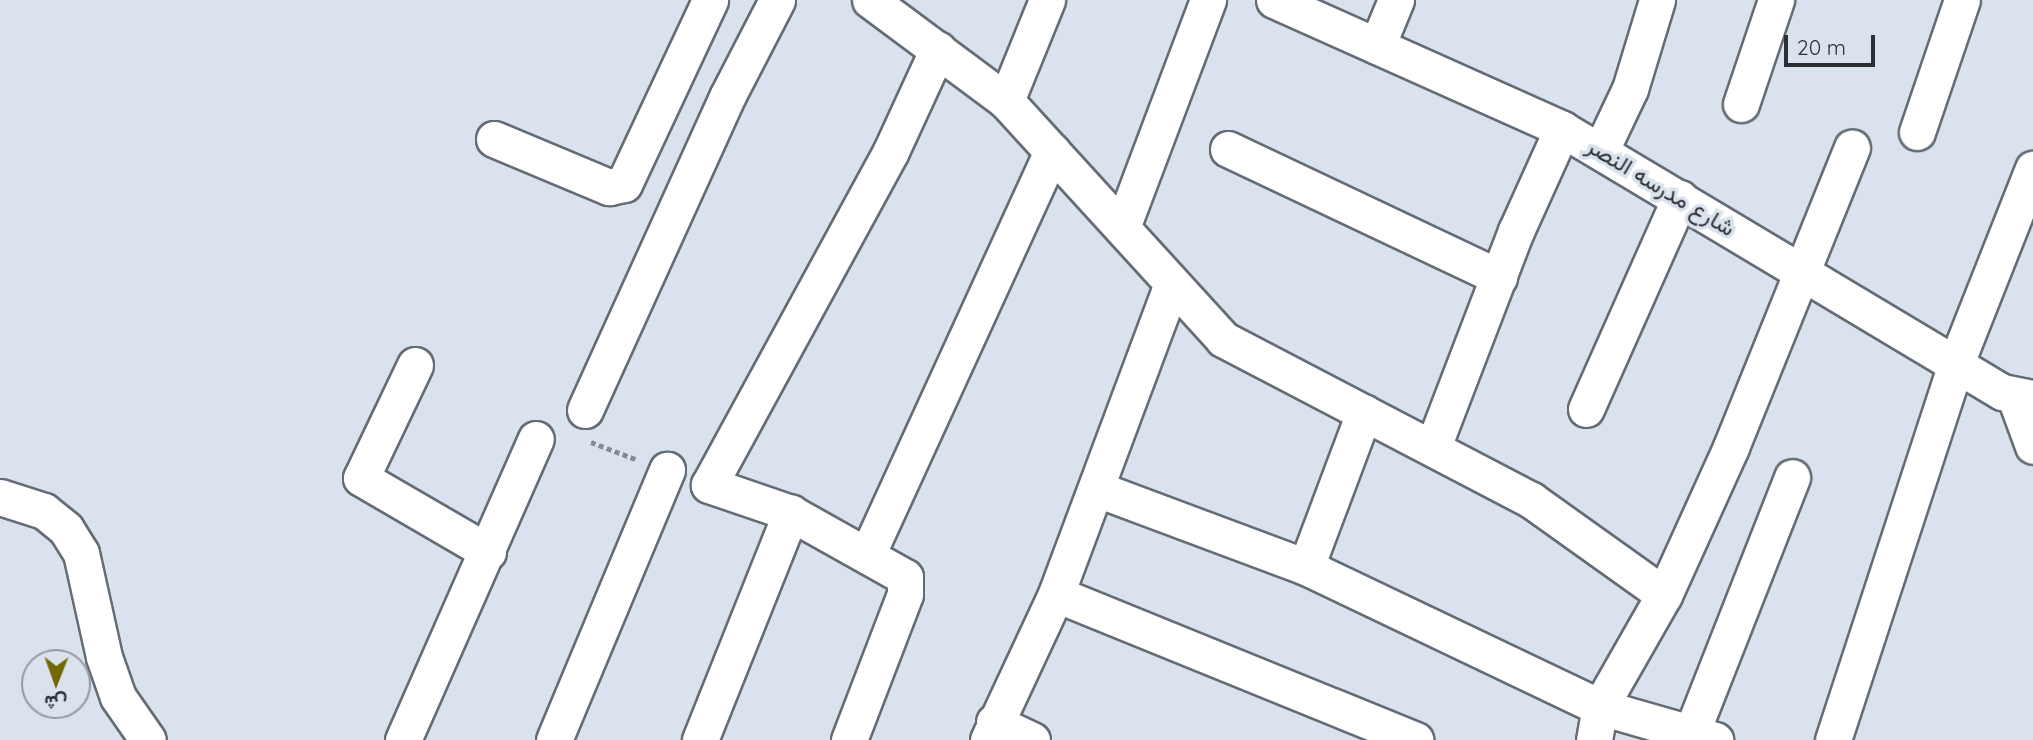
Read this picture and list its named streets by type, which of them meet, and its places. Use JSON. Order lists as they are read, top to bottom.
{
  "streets": {
    "street": ["شارع مدرسه النصر"]
  },
  "scale_bar": "20 m",
  "north": "bottom"
}
